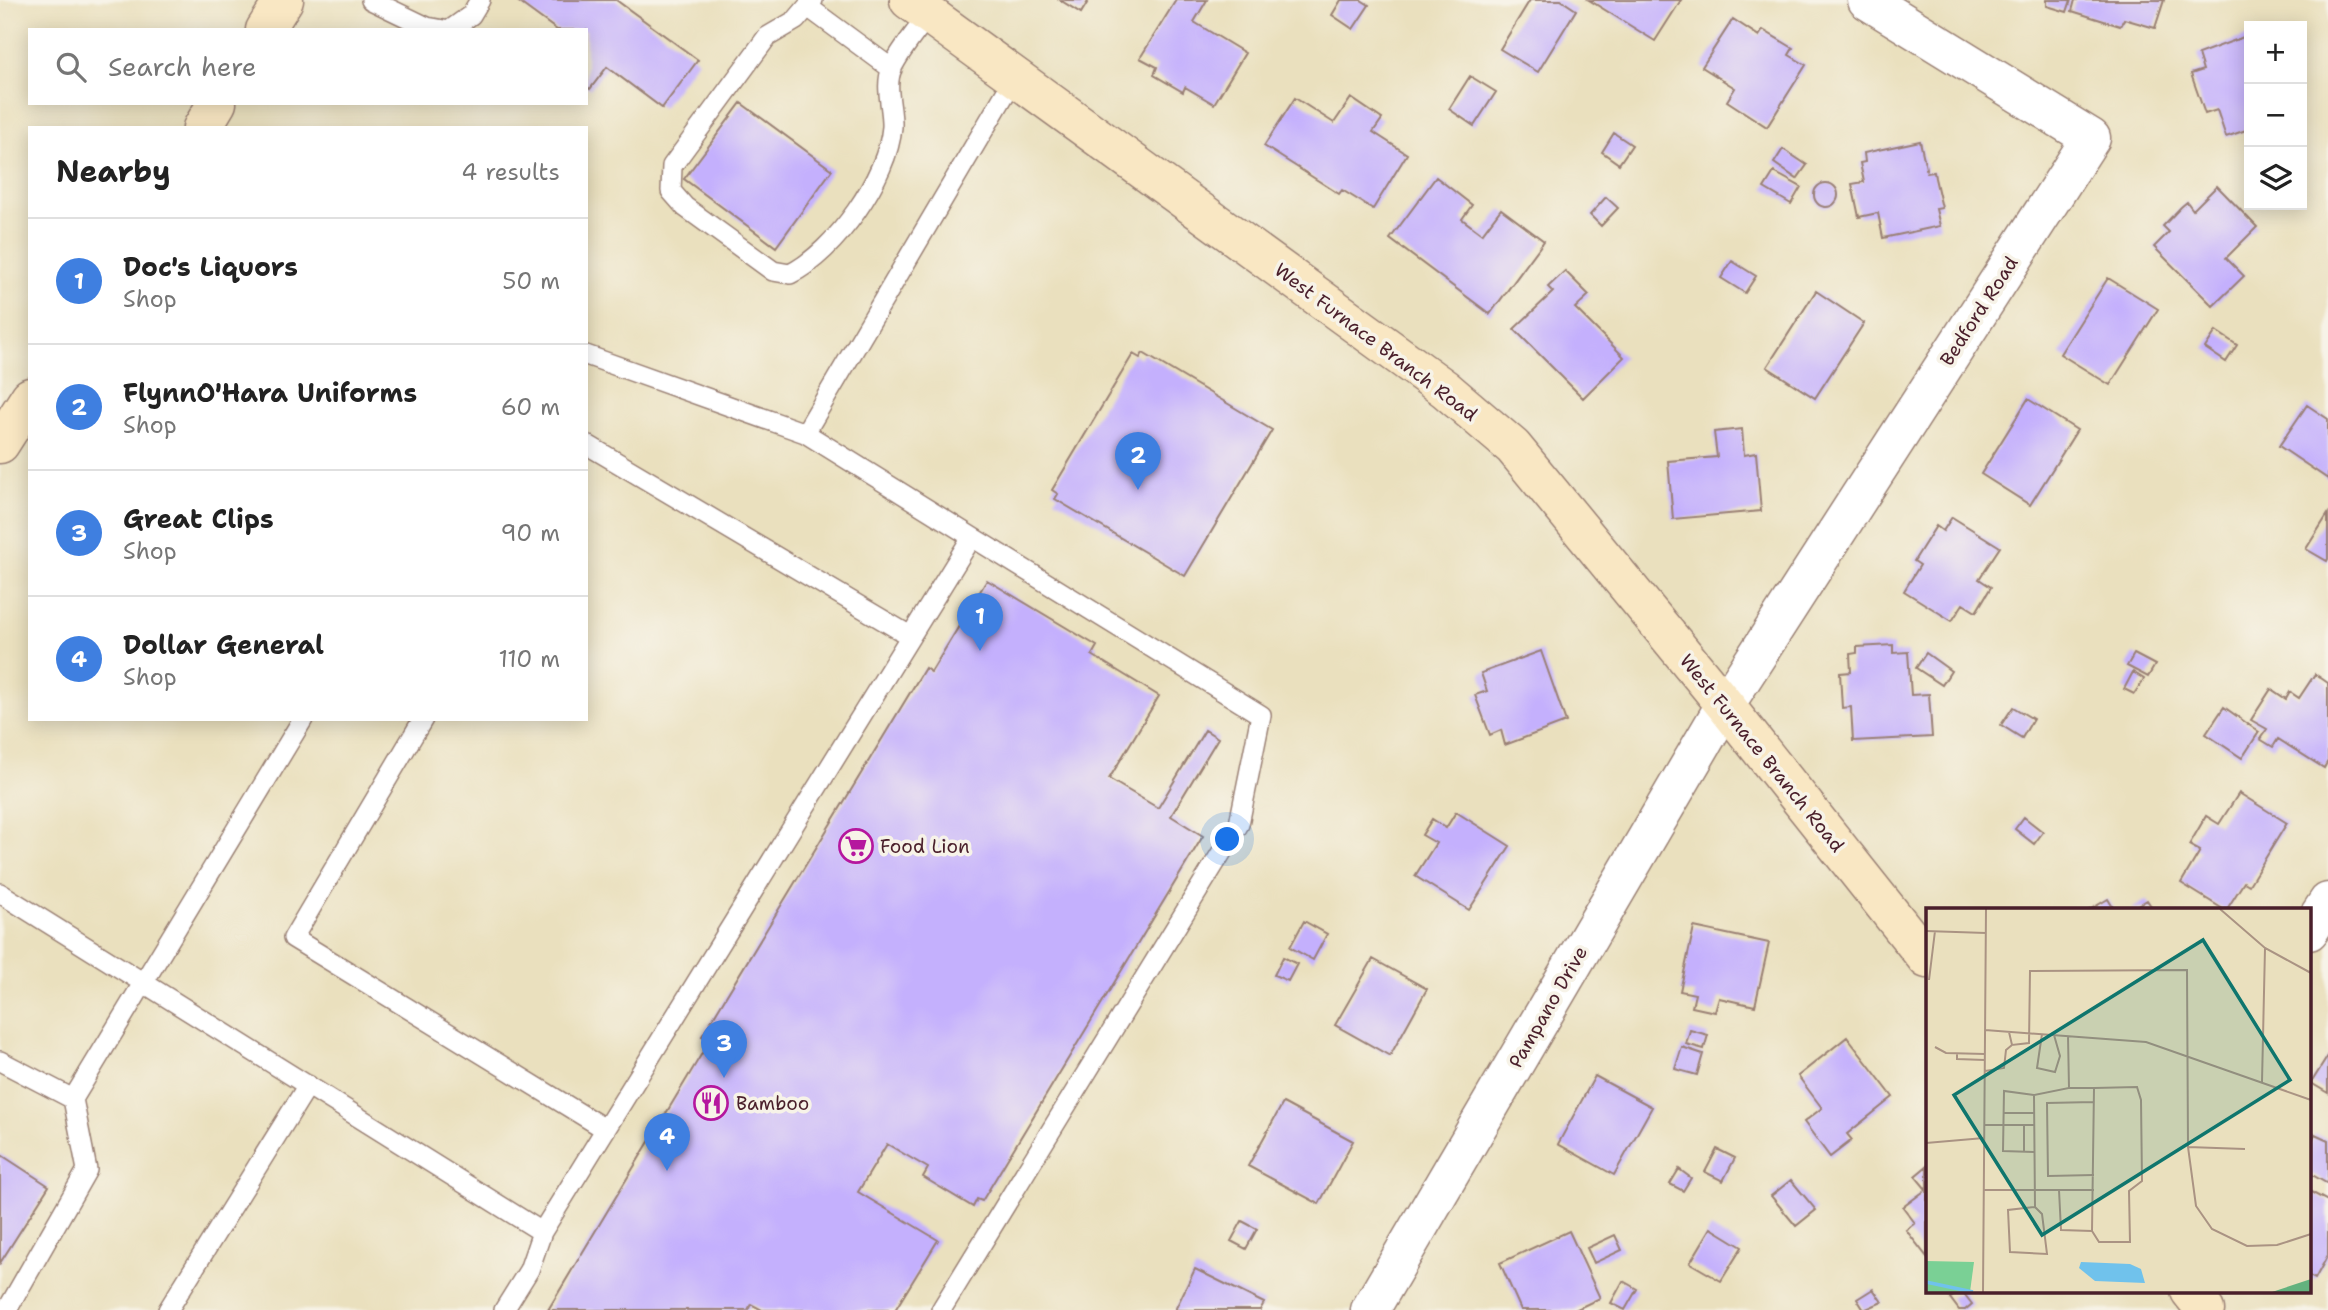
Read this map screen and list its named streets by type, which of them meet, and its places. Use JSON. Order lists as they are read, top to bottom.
{
  "streets": {
    "main road": ["West Furnace Branch Road"],
    "street": ["Bedford Road", "Pampano Drive"]
  },
  "crossings": [
    ["Bedford Road", "West Furnace Branch Road"],
    ["Bedford Road", "Pampano Drive"],
    ["West Furnace Branch Road", "Pampano Drive"]
  ],
  "places": {
    "supermarket": ["Food Lion"],
    "restaurant": ["Bamboo"]
  },
  "page": {
    "map_buttons": ["+", "−"],
    "search": "Search here",
    "heading": ["Nearby", "4 results"],
    "list": [
      {
        "mark": "1",
        "name": "Doc's Liquors",
        "note": "Shop",
        "value": "50 m"
      },
      {
        "mark": "2",
        "name": "FlynnO'Hara Uniforms",
        "note": "Shop",
        "value": "60 m"
      },
      {
        "mark": "3",
        "name": "Great Clips",
        "note": "Shop",
        "value": "90 m"
      },
      {
        "mark": "4",
        "name": "Dollar General",
        "note": "Shop",
        "value": "110 m"
      }
    ],
    "pins": [
      "2",
      "1",
      "3",
      "4"
    ]
  }
}
